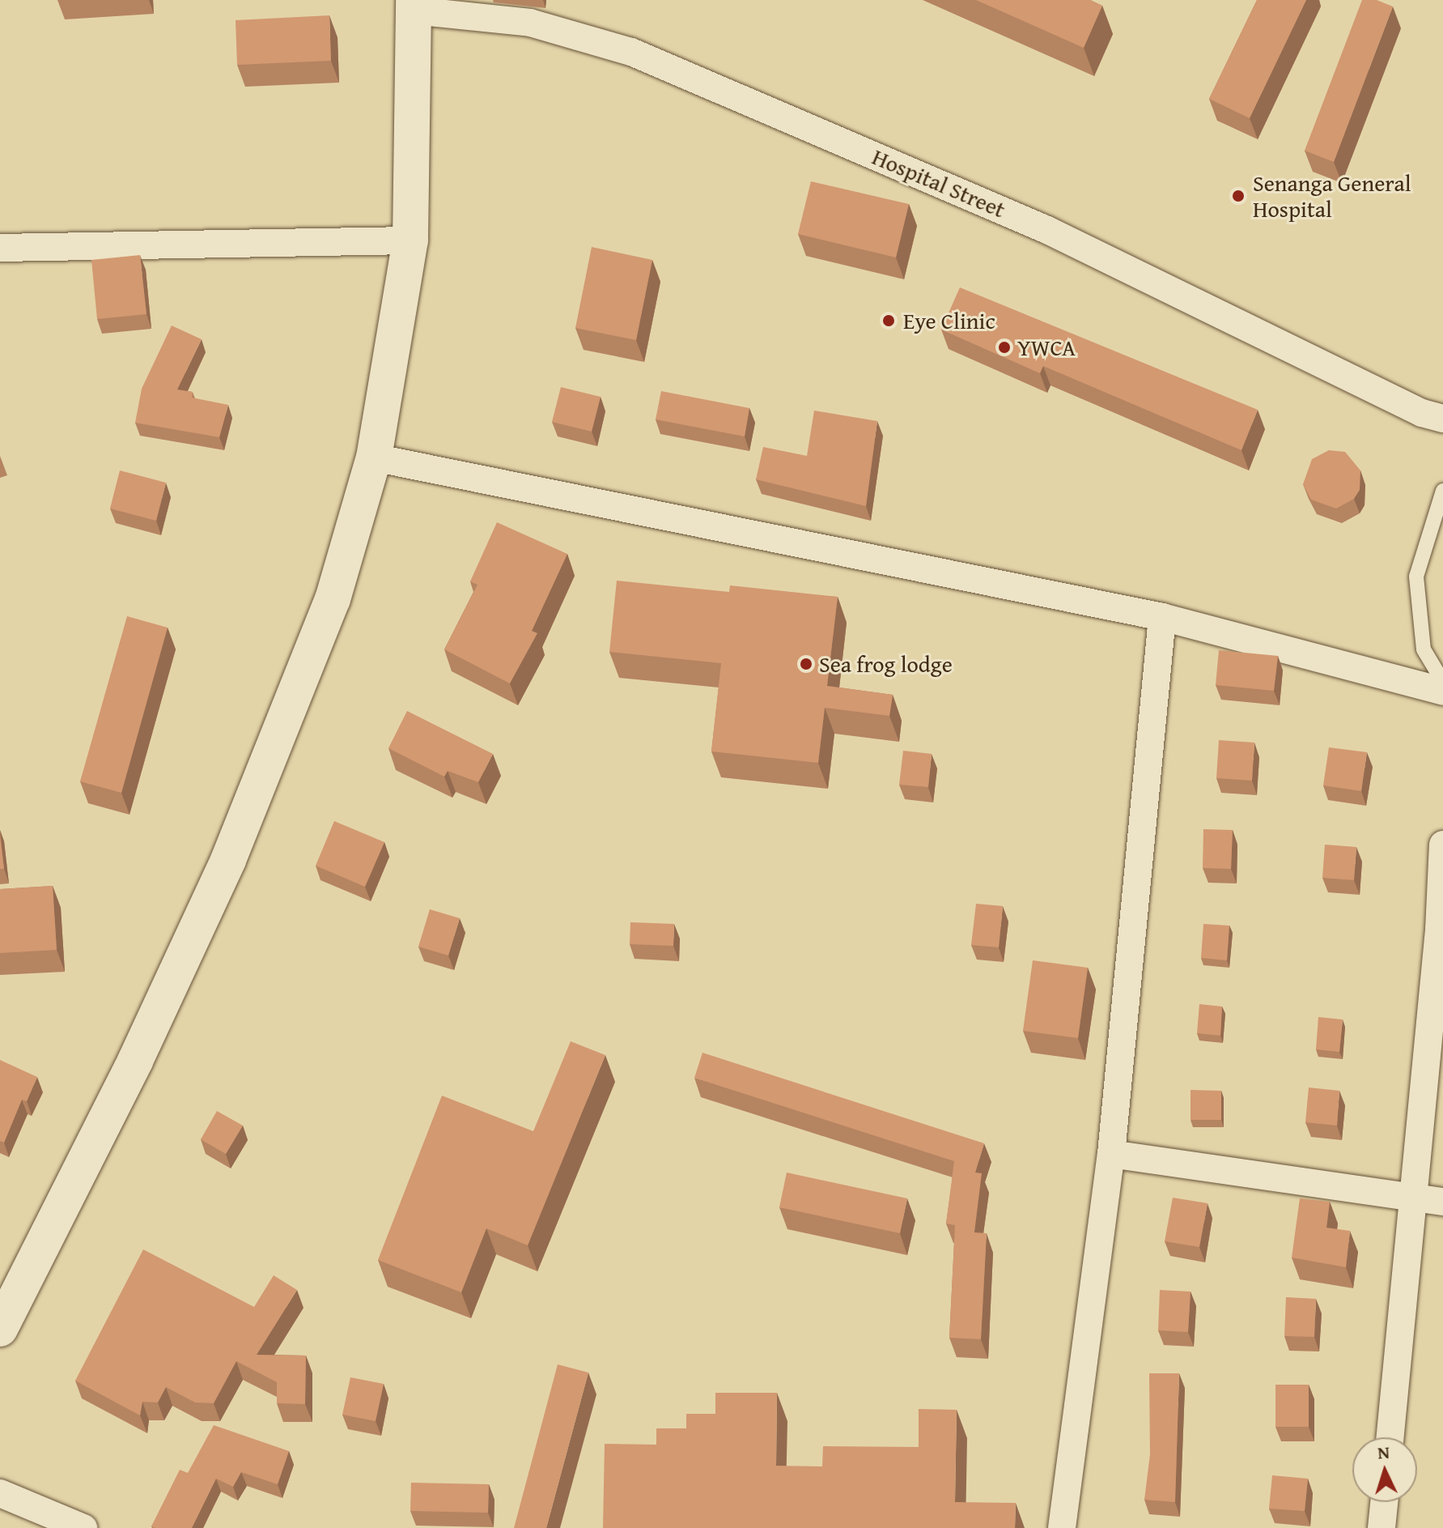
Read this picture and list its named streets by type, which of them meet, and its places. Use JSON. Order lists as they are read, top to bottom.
{
  "streets": {
    "street": ["Hospital Street"]
  },
  "places": [
    "Senanga General Hospital",
    "Eye Clinic",
    "YWCA",
    "Sea frog lodge"
  ],
  "north": "top"
}
